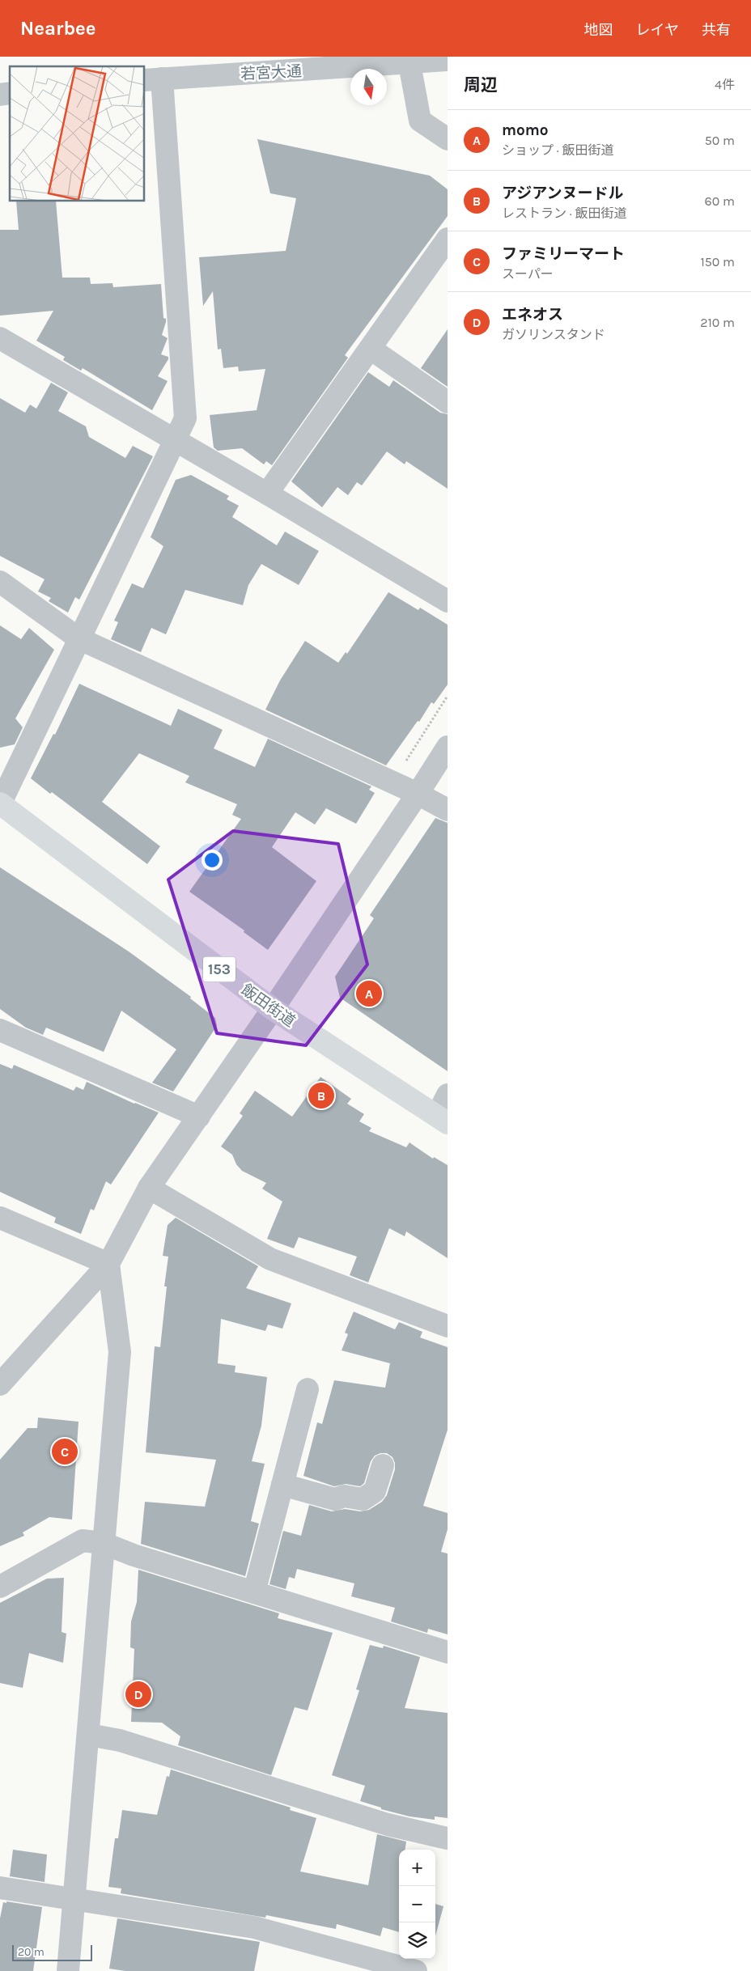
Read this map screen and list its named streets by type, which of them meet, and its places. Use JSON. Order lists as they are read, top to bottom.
{
  "streets": {
    "highway": ["153", "飯田街道"],
    "street": ["若宮大通"]
  },
  "scale_bar": "20 m",
  "north": "bottom",
  "page": {
    "header": "Nearbee",
    "nav": ["地図", "レイヤ", "共有"],
    "heading": ["周辺", "4件"],
    "list": [
      {
        "mark": "A",
        "name": "momo",
        "note": "ショップ · 飯田街道",
        "value": "50 m"
      },
      {
        "mark": "B",
        "name": "アジアンヌードル",
        "note": "レストラン · 飯田街道",
        "value": "60 m"
      },
      {
        "mark": "C",
        "name": "ファミリーマート",
        "note": "スーパー",
        "value": "150 m"
      },
      {
        "mark": "D",
        "name": "エネオス",
        "note": "ガソリンスタンド",
        "value": "210 m"
      }
    ],
    "pins": [
      "A",
      "B",
      "C",
      "D"
    ],
    "map_buttons": ["+", "−"],
    "scale": "20 m"
  }
}
